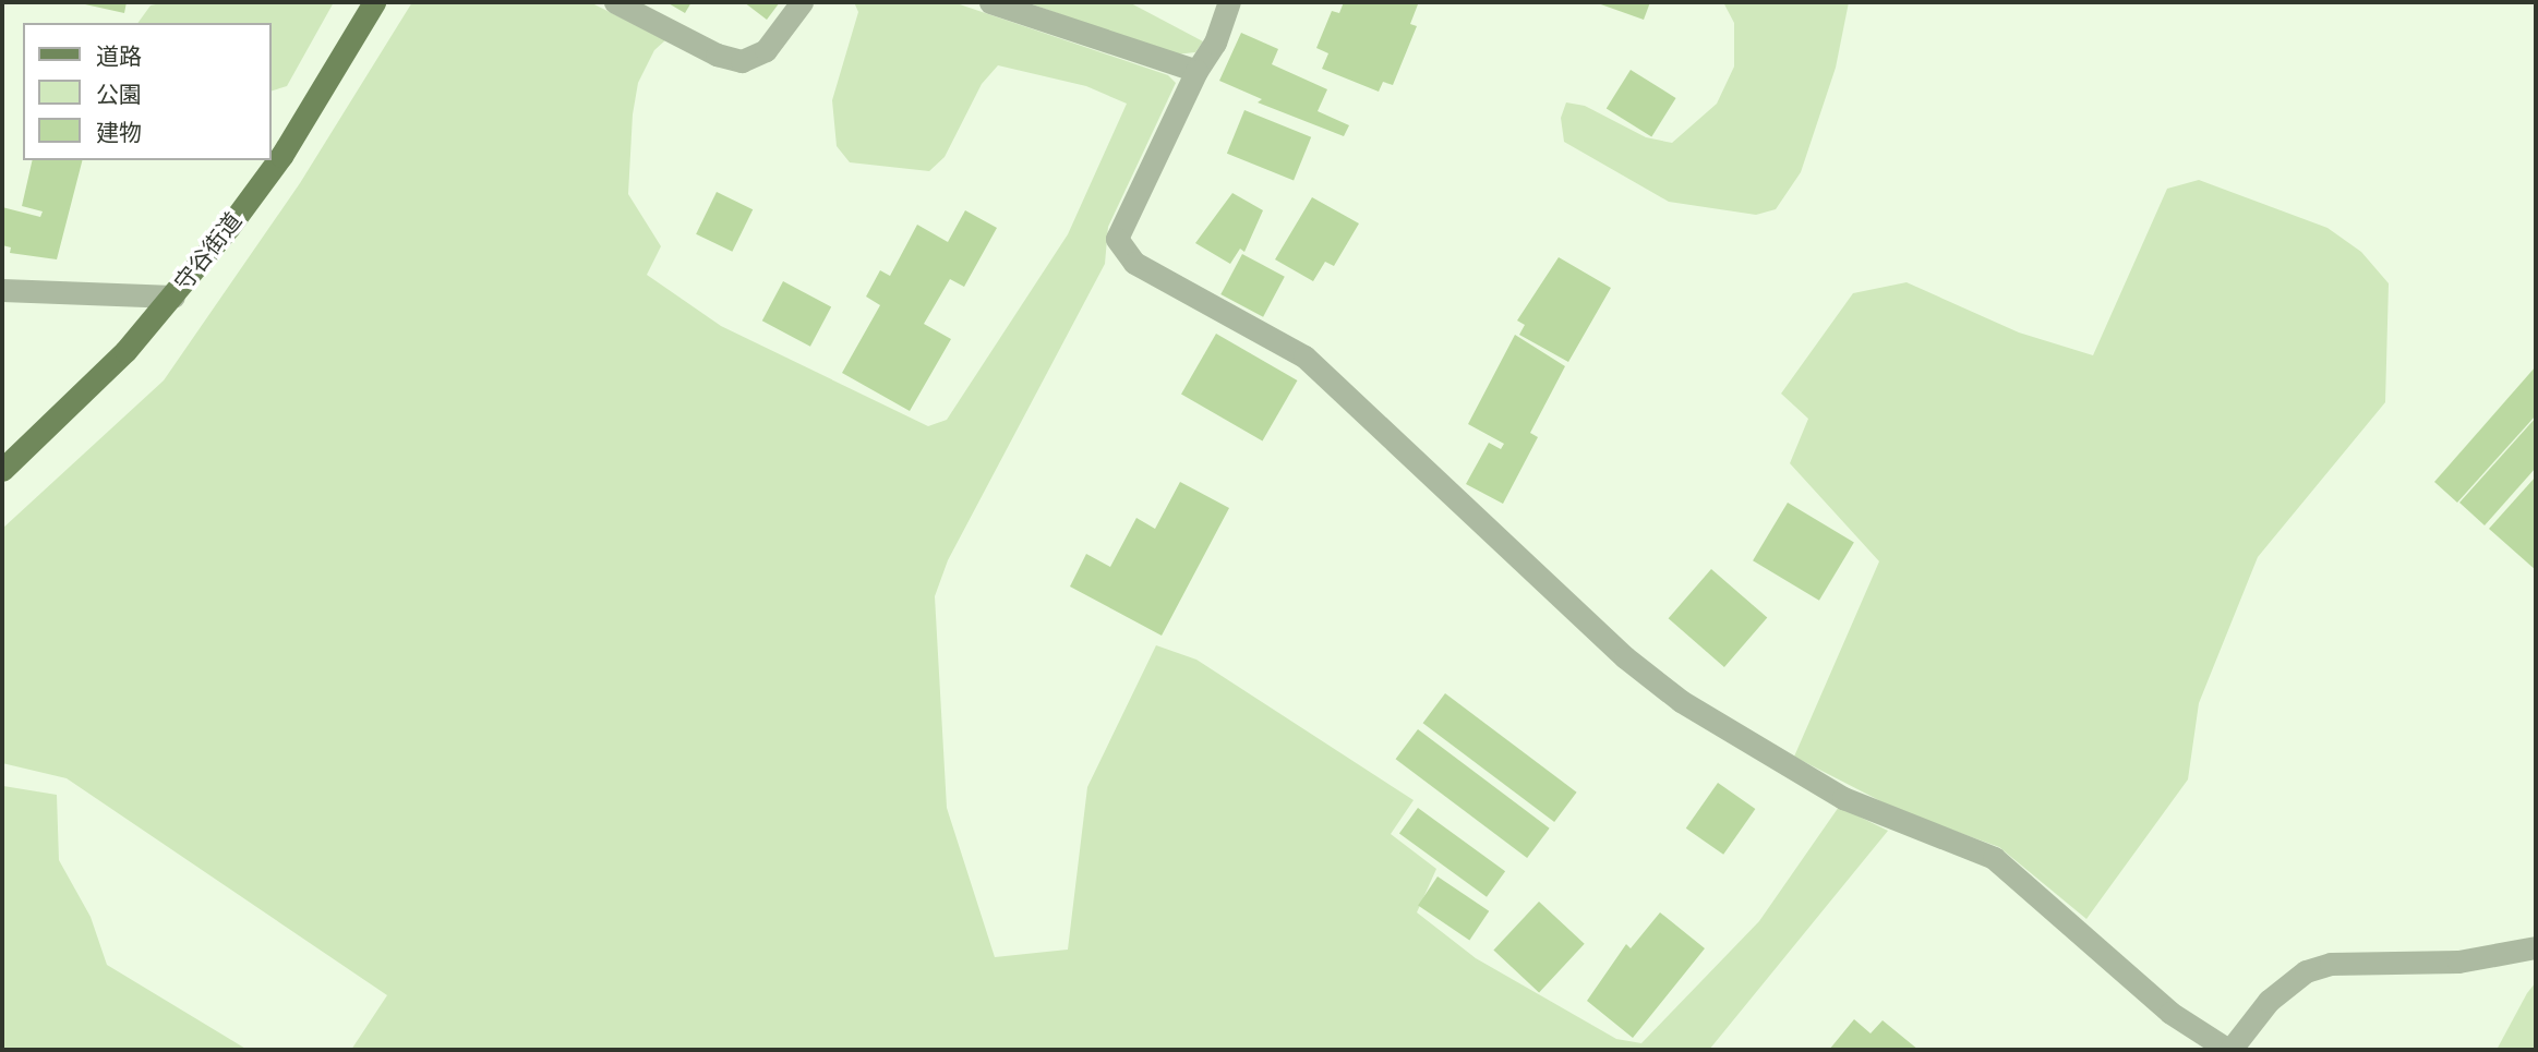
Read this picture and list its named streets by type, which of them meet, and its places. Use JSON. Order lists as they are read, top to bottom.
{
  "streets": {
    "main road": ["守谷街道"]
  },
  "legend": ["道路", "公園", "建物"]
}
